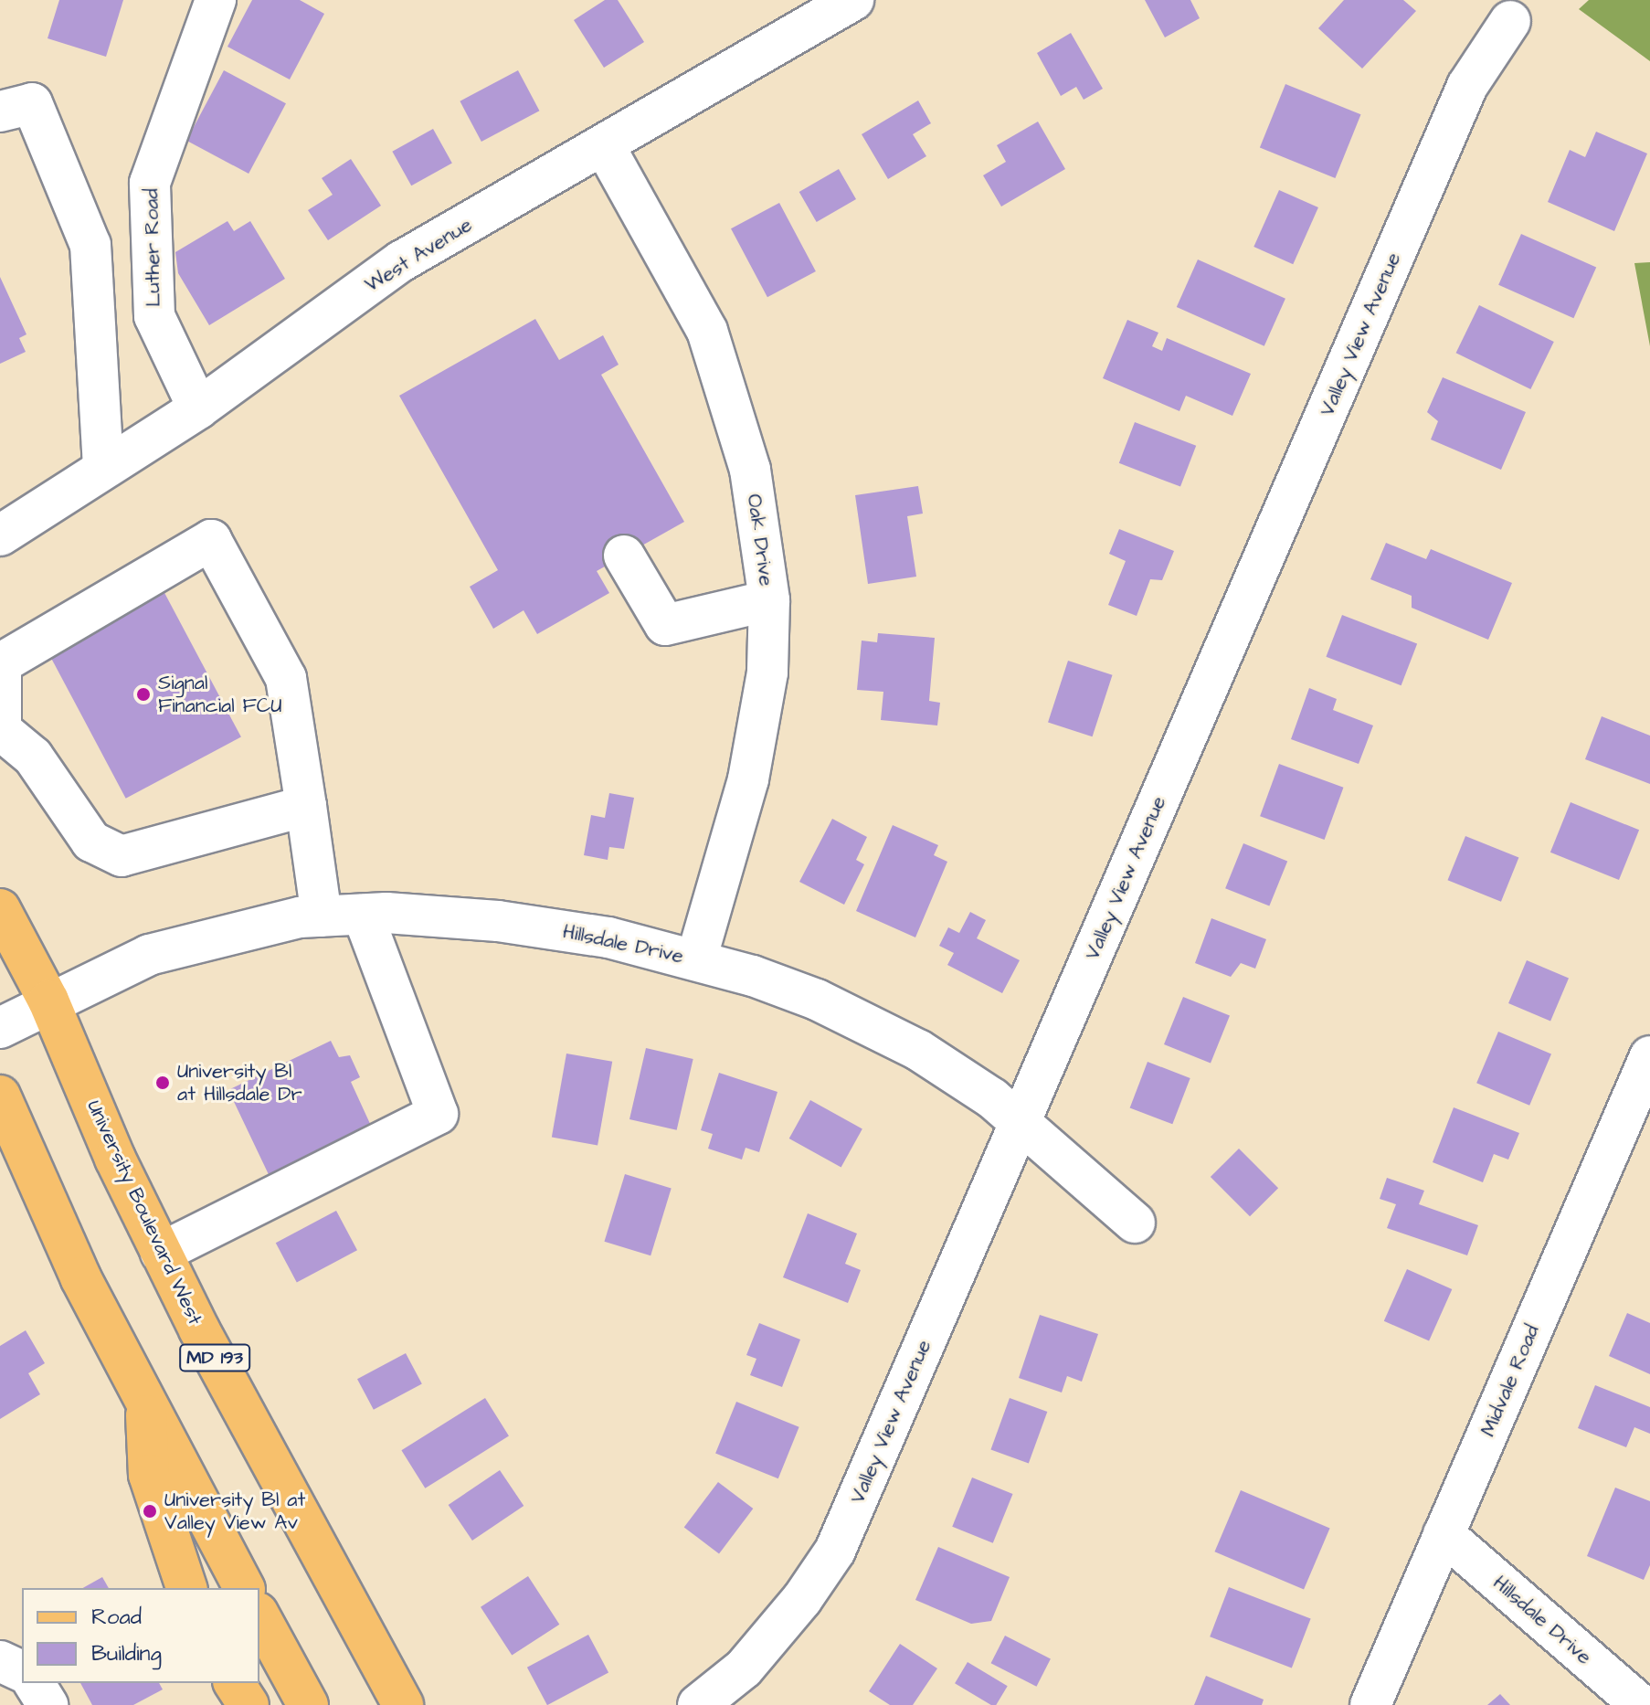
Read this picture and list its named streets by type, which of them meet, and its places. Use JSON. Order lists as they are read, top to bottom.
{
  "streets": {
    "main road": ["University Boulevard West", "MD 193"],
    "street": [
      "Luther Road",
      "West Avenue",
      "Valley View Avenue",
      "Oak Drive",
      "Hillsdale Drive",
      "Midvale Road"
    ]
  },
  "crossings": [
    ["Luther Road", "West Avenue"],
    ["West Avenue", "Oak Drive"],
    ["Valley View Avenue", "Hillsdale Drive"],
    ["Oak Drive", "Hillsdale Drive"],
    ["Hillsdale Drive", "University Boulevard West"],
    ["Hillsdale Drive", "Midvale Road"]
  ],
  "places": ["Signal Financial FCU", "University Bl at Hillsdale Dr", "University Bl at Valley View Av"],
  "legend": ["Road", "Building"]
}
